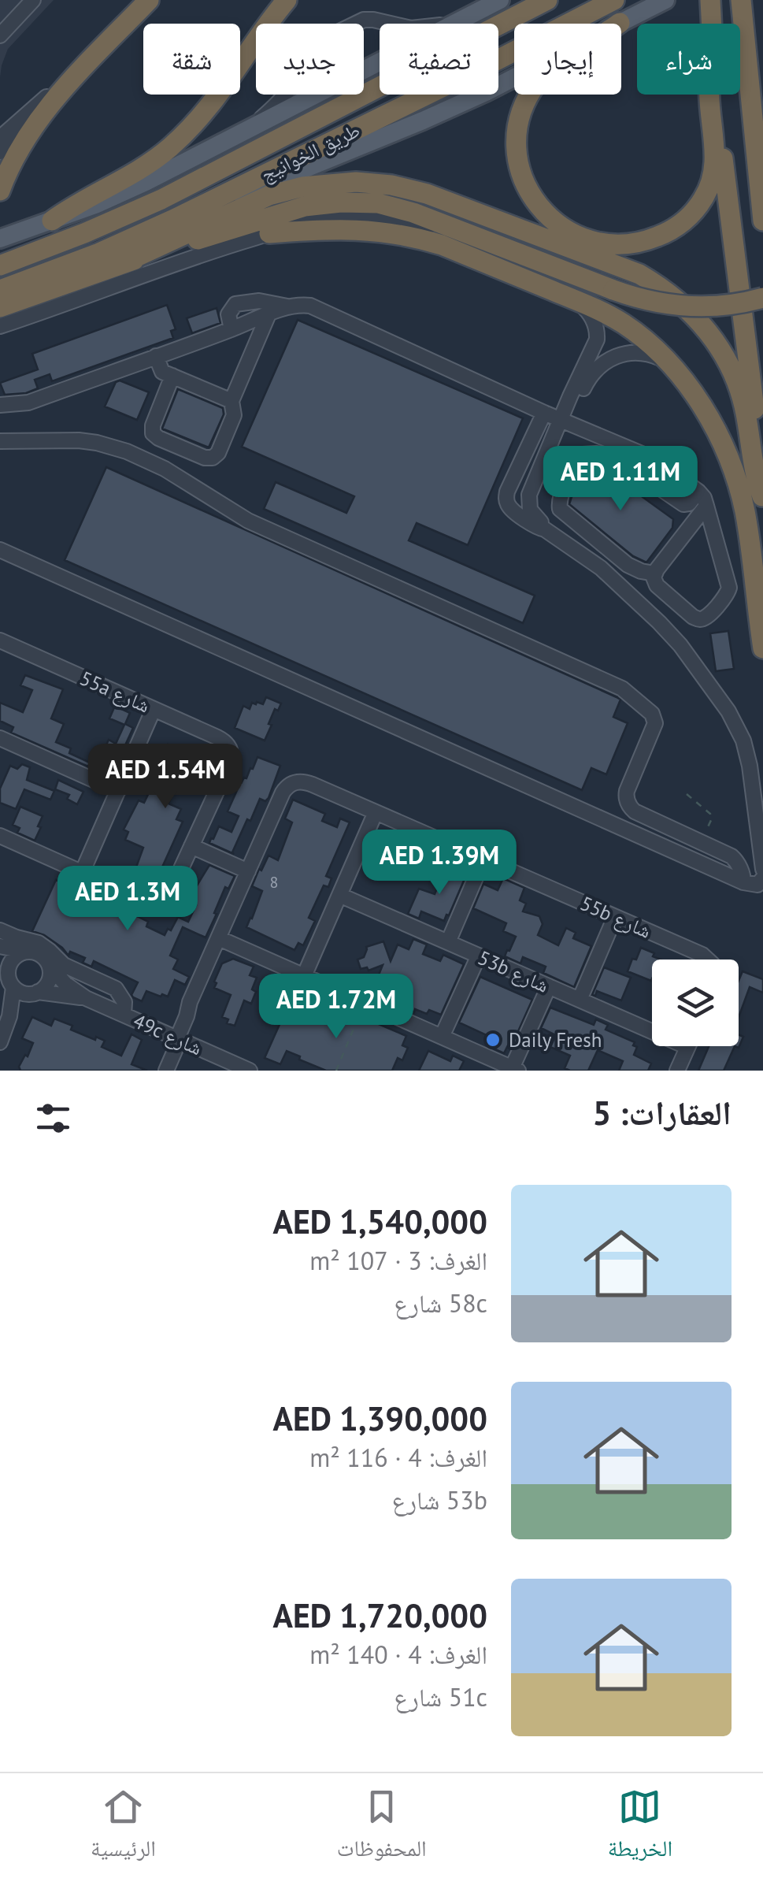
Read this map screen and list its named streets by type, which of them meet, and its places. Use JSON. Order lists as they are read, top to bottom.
{
  "streets": {
    "highway": ["طريق الخوانيج"],
    "street": [
      "55a شارع",
      "55b شارع",
      "53b شارع",
      "49c شارع"
    ]
  },
  "places": ["Daily Fresh"],
  "house_numbers": ["8"],
  "page": {
    "chip": [
      "شراء",
      "إيجار",
      "تصفية",
      "جديد",
      "شقة"
    ],
    "price": [
      "AED 1.11M",
      "AED 1.54M",
      "AED 1.39M",
      "AED 1.3M",
      "AED 1.72M"
    ],
    "heading": "العقارات: 5",
    "list": [
      {
        "name": "AED 1,540,000",
        "note": "الغرف: 3 · 107 m² · 58c شارع"
      },
      {
        "name": "AED 1,390,000",
        "note": "الغرف: 4 · 116 m² · 53b شارع"
      },
      {
        "name": "AED 1,720,000",
        "note": "الغرف: 4 · 140 m² · 51c شارع"
      }
    ],
    "tabs": ["الخريطة", "المحفوظات", "الرئيسية"]
  }
}
